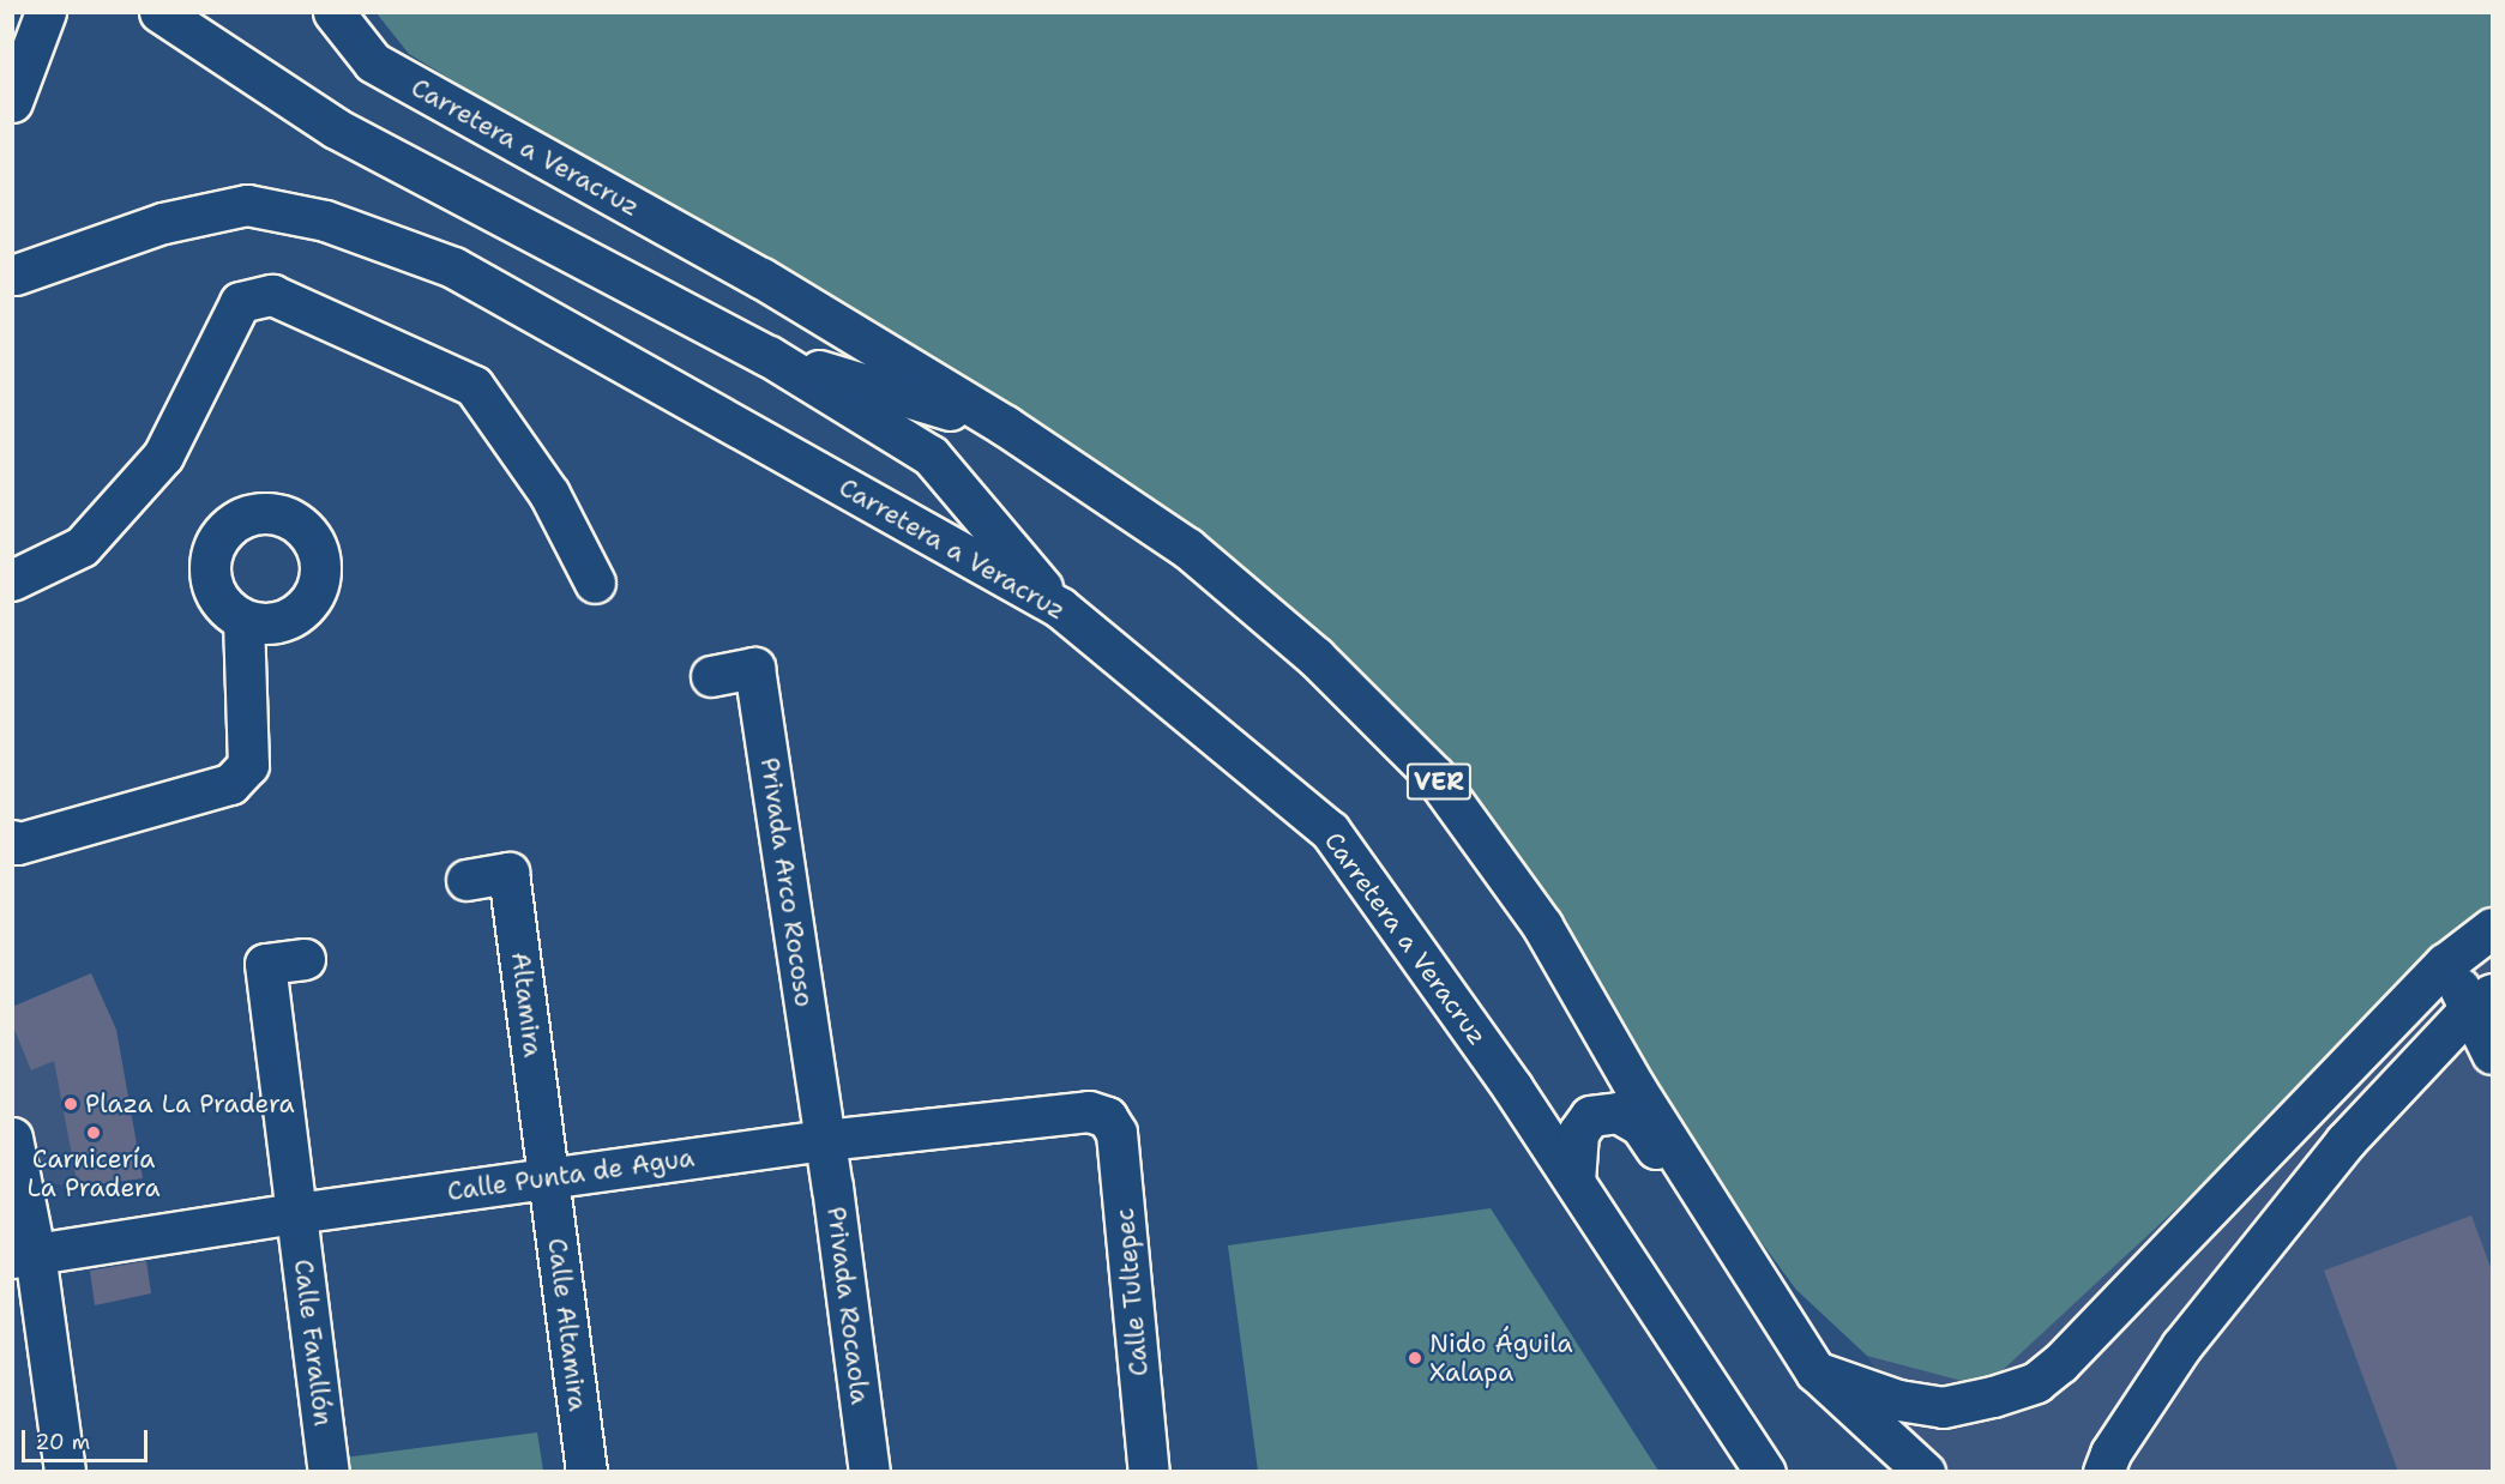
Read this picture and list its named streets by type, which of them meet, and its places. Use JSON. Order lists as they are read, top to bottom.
{
  "streets": {
    "street": [
      "Carretera a Veracruz",
      "VER",
      "Privada Arco Rocoso",
      "Altamira",
      "Calle Punta de Agua",
      "Calle Tultepec",
      "Privada Rocaola",
      "Calle Altamira",
      "Calle Farallón"
    ]
  },
  "crossings": [
    ["Privada Arco Rocoso", "Calle Punta de Agua"],
    ["Privada Arco Rocoso", "Privada Rocaola"],
    ["Altamira", "Calle Punta de Agua"],
    ["Altamira", "Calle Altamira"],
    ["Calle Punta de Agua", "Calle Tultepec"],
    ["Calle Punta de Agua", "Privada Rocaola"],
    ["Calle Punta de Agua", "Calle Altamira"],
    ["Calle Punta de Agua", "Calle Farallón"]
  ],
  "places": ["Plaza La Pradera", "Carnicería La Pradera", "Nido Águila Xalapa"],
  "scale_bar": "20 m"
}
